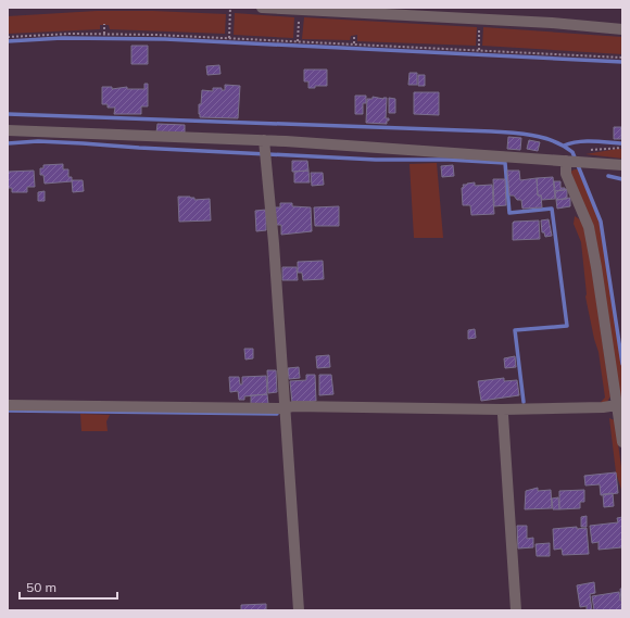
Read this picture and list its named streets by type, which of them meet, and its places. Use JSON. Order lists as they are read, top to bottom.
{
  "scale_bar": "50 m"
}
